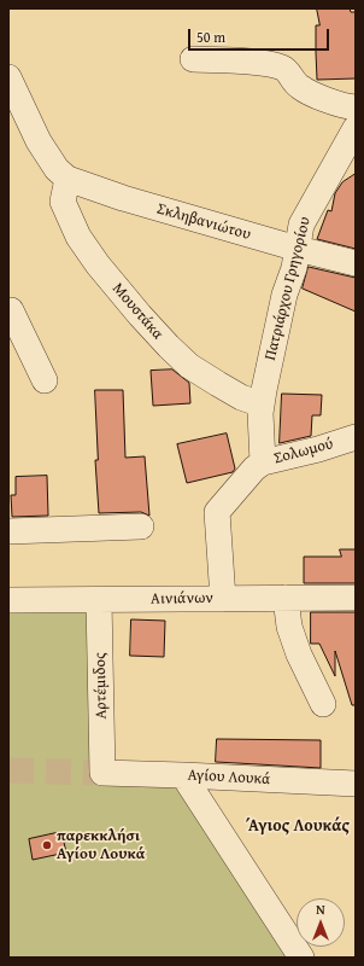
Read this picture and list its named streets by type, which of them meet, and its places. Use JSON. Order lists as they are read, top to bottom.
{
  "streets": {
    "street": [
      "Σκληβανιώτου",
      "Πατριάρχου Γρηγορίου",
      "Μουστάκα",
      "Σολωμού",
      "Αινιάνων",
      "Αρτέμιδος",
      "Αγίου Λουκά"
    ]
  },
  "crossings": [
    ["Σκληβανιώτου", "Πατριάρχου Γρηγορίου"],
    ["Σκληβανιώτου", "Μουστάκα"],
    ["Πατριάρχου Γρηγορίου", "Μουστάκα"],
    ["Πατριάρχου Γρηγορίου", "Σολωμού"],
    ["Σολωμού", "Αινιάνων"],
    ["Αινιάνων", "Αρτέμιδος"],
    ["Αρτέμιδος", "Αγίου Λουκά"]
  ],
  "districts": ["Άγιος Λουκάς"],
  "places": ["παρεκκλήσι Αγίου Λουκά"],
  "scale_bar": "50 m",
  "north": "top"
}
